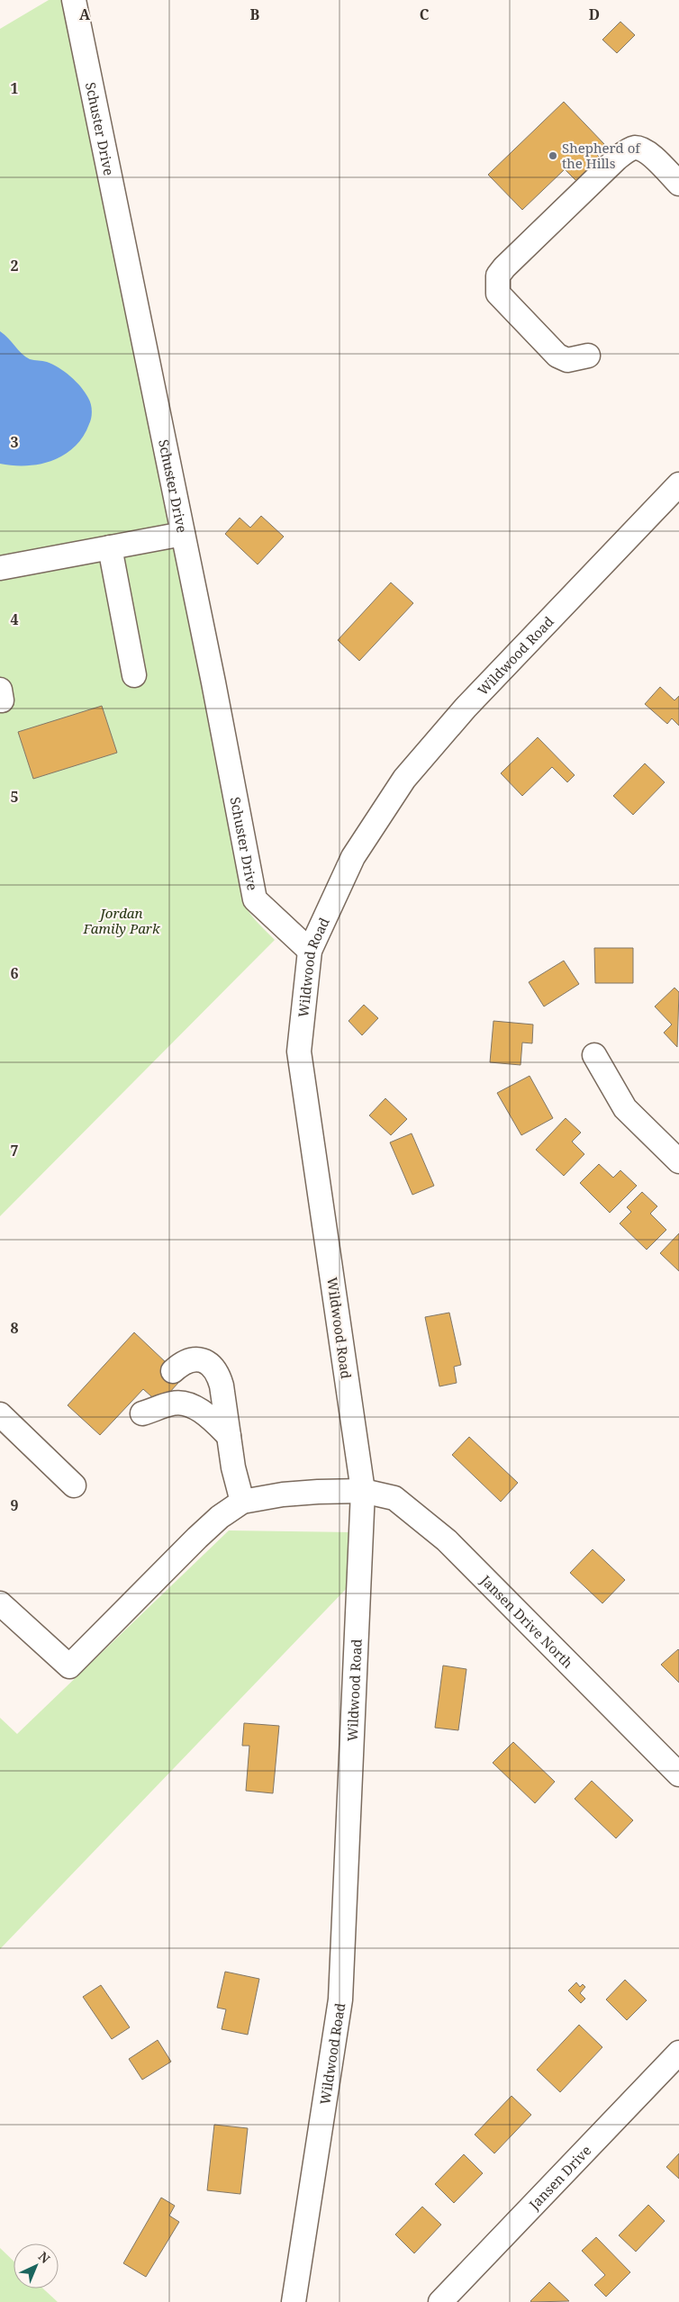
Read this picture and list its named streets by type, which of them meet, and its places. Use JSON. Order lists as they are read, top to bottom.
{
  "streets": {
    "street": [
      "Schuster Drive",
      "Wildwood Road",
      "Jansen Drive North",
      "Jansen Drive"
    ]
  },
  "crossings": [
    ["Schuster Drive", "Wildwood Road"],
    ["Wildwood Road", "Jansen Drive North"]
  ],
  "parks": ["Jordan Family Park"],
  "places": ["Shepherd of the Hills"],
  "north": "top right",
  "grid": {
    "columns": [
      "A",
      "B",
      "C",
      "D"
    ],
    "rows": [
      "1",
      "2",
      "3",
      "4",
      "5",
      "6",
      "7",
      "8",
      "9"
    ]
  }
}
